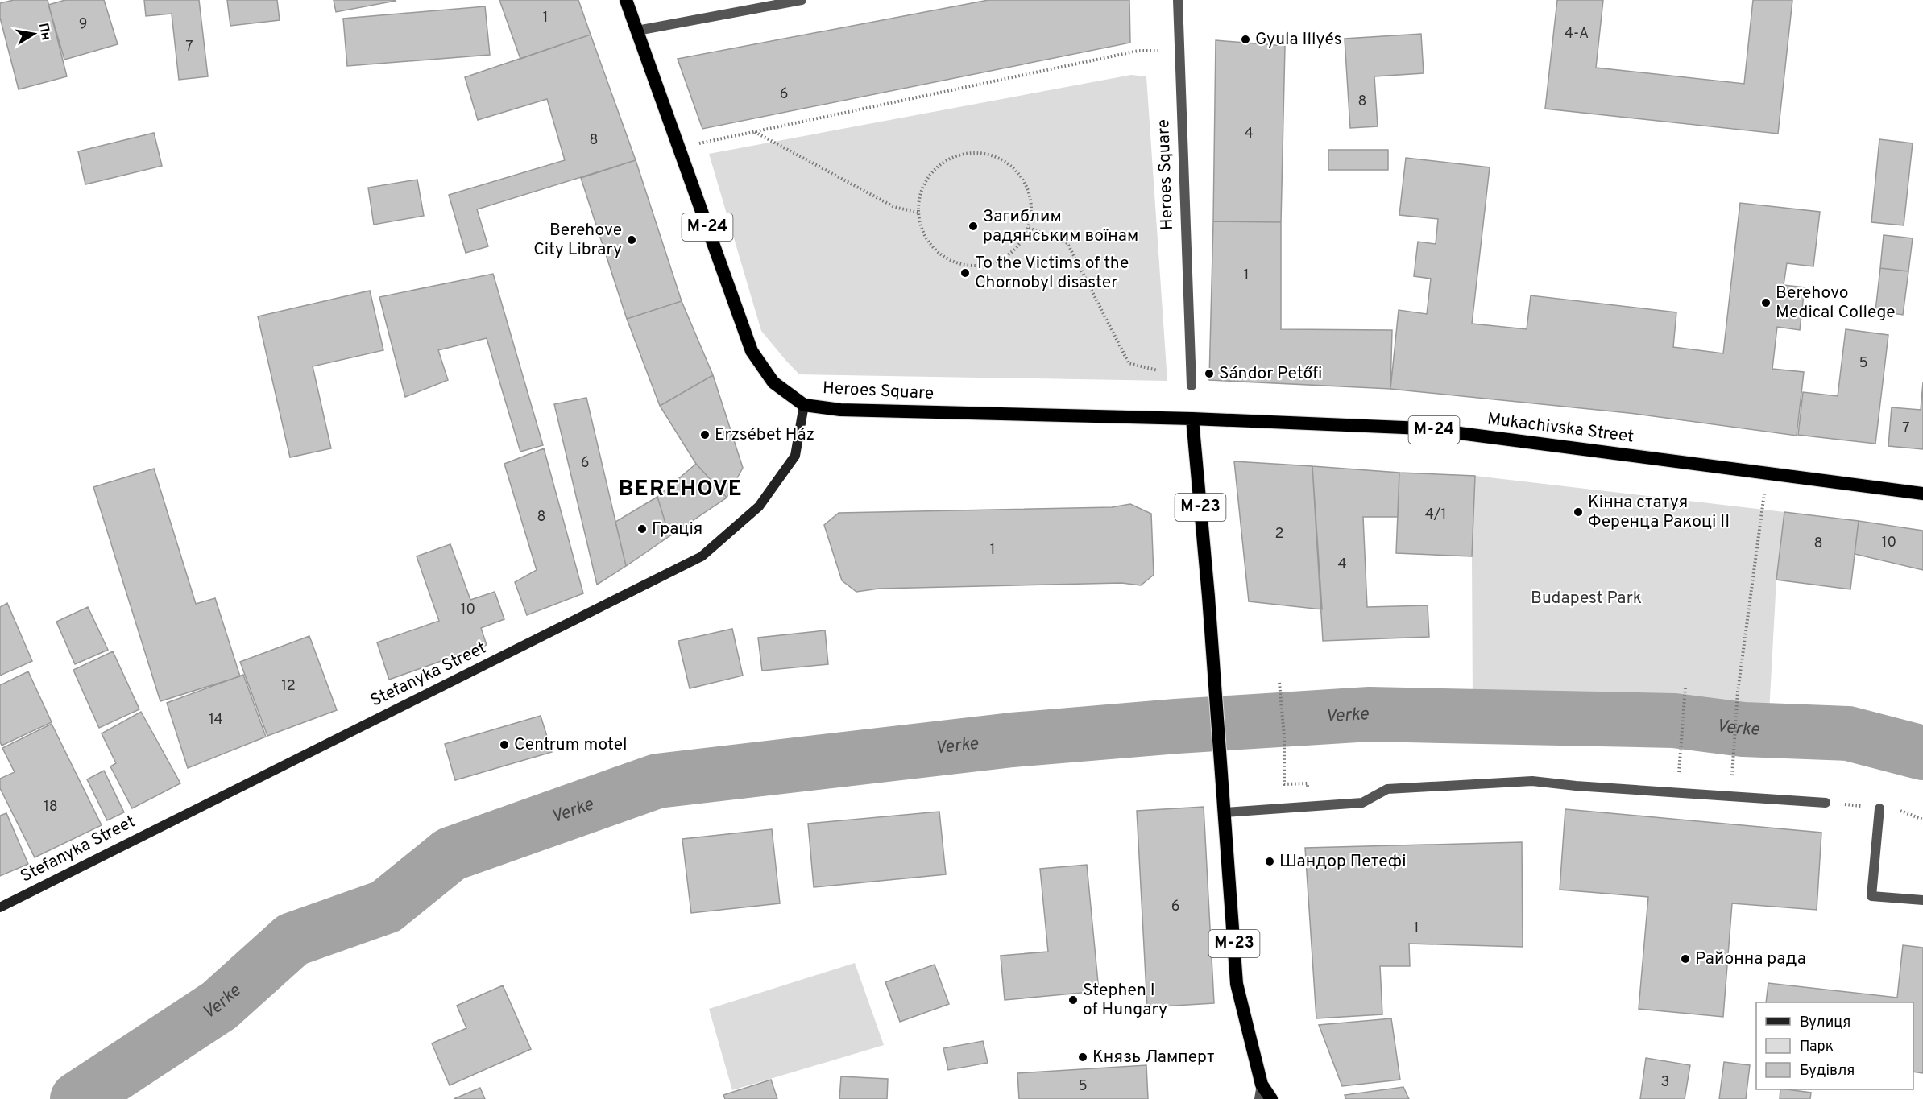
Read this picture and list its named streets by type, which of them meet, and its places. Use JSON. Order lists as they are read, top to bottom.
{
  "streets": {
    "highway": [
      "Heroes Square",
      "М-24",
      "Mukachivska Street",
      "М-23"
    ],
    "main road": ["Stefanyka Street"]
  },
  "crossings": [
    ["Heroes Square", "М-24"],
    ["Heroes Square", "Mukachivska Street"],
    ["Heroes Square", "М-23"],
    ["Heroes Square", "Stefanyka Street"],
    ["Mukachivska Street", "М-23"]
  ],
  "districts": ["BEREHOVE"],
  "water": ["Verke"],
  "parks": ["Budapest Park"],
  "places": [
    "Gyula Illyés",
    "Загиблим радянським воїнам",
    "Berehove City Library",
    "To the Victims of the Chornobyl disaster",
    "Berehovo Medical College",
    "Sándor Petőfi",
    "Erzsébet Ház",
    "Кінна статуя Ференца Ракоці II",
    "Грація",
    "Centrum motel",
    "Шандор Петефі",
    "Районна рада",
    "Stephen I of Hungary",
    "Князь Ламперт"
  ],
  "house_numbers": [
    "1",
    "9",
    "4-А",
    "7",
    "6",
    "8",
    "4",
    "8",
    "1",
    "5",
    "7",
    "6",
    "4/1",
    "8",
    "2",
    "10",
    "8",
    "1",
    "4",
    "10",
    "12",
    "14",
    "18",
    "6",
    "1",
    "3",
    "5"
  ],
  "legend": ["Вулиця", "Парк", "Будівля"],
  "north": "right"
}
